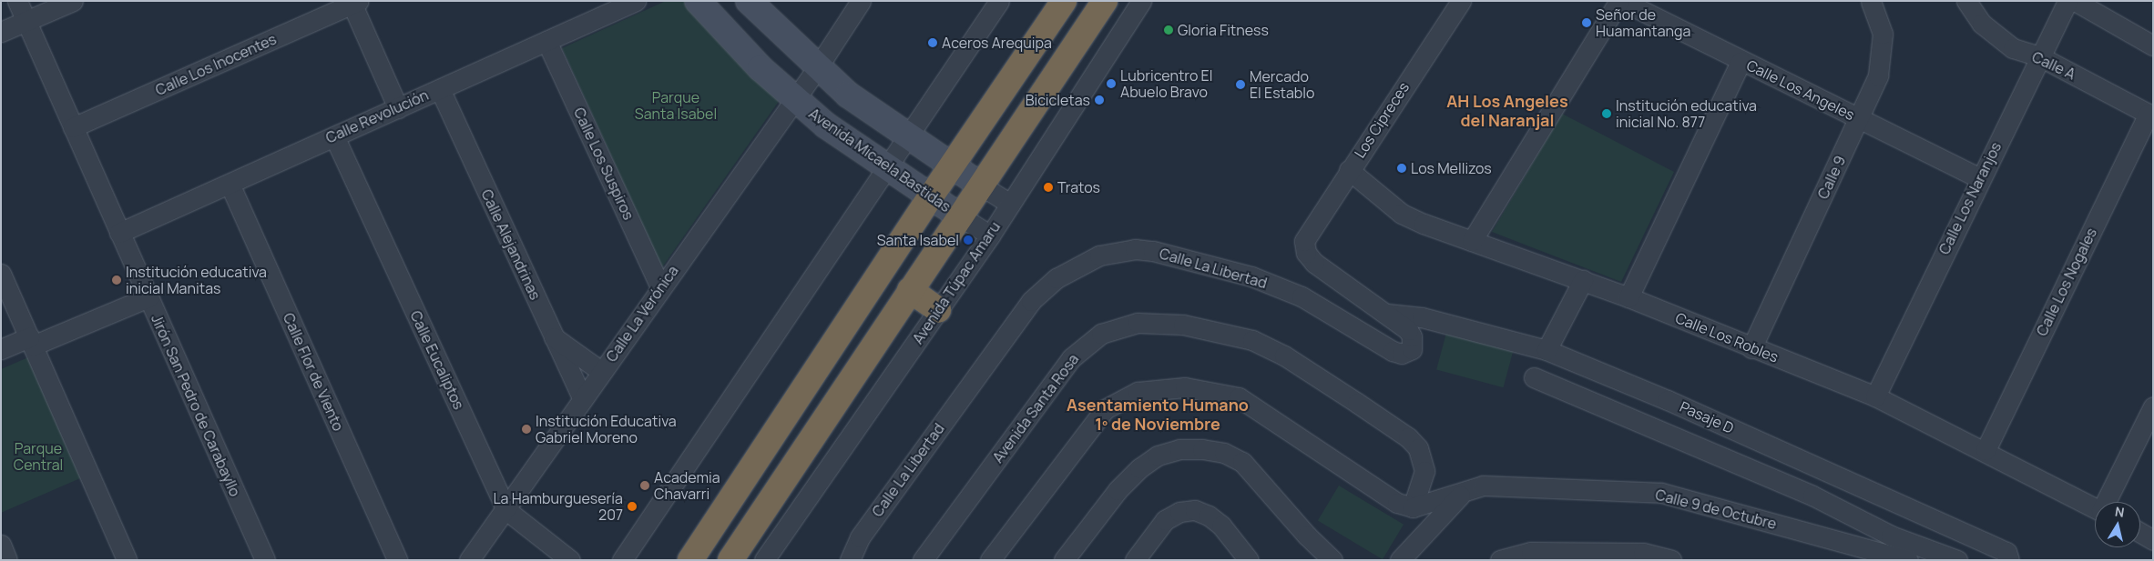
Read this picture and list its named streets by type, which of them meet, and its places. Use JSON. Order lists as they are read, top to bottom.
{
  "streets": {
    "street": [
      "Calle Los Inocentes",
      "Calle A",
      "Calle Los Angeles",
      "Calle Revolución",
      "Los Cipreces",
      "Avenida Micaela Bastidas",
      "Calle Los Suspiros",
      "Calle 9",
      "Calle Los Naranjos",
      "Calle Alejandrinas",
      "Calle La Libertad",
      "Calle Los Nogales",
      "Avenida Túpac Amaru",
      "Calle La Verónica",
      "Calle Los Robles",
      "Calle Eucaliptos",
      "Calle Flor de Viento",
      "Jirón San Pedro de Carabayllo",
      "Avenida Santa Rosa",
      "Pasaje D",
      "Calle 9 de Octubre"
    ]
  },
  "crossings": [
    ["Calle Los Inocentes", "Jirón San Pedro de Carabayllo"],
    ["Calle A", "Calle Los Naranjos"],
    ["Calle A", "Calle Los Nogales"],
    ["Calle Los Angeles", "Calle 9"],
    ["Calle Los Angeles", "Calle Los Naranjos"],
    ["Calle Revolución", "Calle Los Suspiros"],
    ["Calle Revolución", "Calle Alejandrinas"],
    ["Calle Revolución", "Calle Eucaliptos"],
    ["Calle Revolución", "Calle Flor de Viento"],
    ["Calle Revolución", "Jirón San Pedro de Carabayllo"],
    ["Los Cipreces", "Calle La Libertad"],
    ["Los Cipreces", "Calle Los Robles"],
    ["Avenida Micaela Bastidas", "Avenida Túpac Amaru"],
    ["Avenida Micaela Bastidas", "Calle La Verónica"],
    ["Calle Los Suspiros", "Calle La Verónica"],
    ["Calle 9", "Calle Los Robles"],
    ["Calle Los Naranjos", "Calle Los Robles"],
    ["Calle Alejandrinas", "Calle La Verónica"],
    ["Calle La Libertad", "Pasaje D"],
    ["Calle Los Nogales", "Calle Los Robles"],
    ["Calle La Verónica", "Calle Eucaliptos"],
    ["Avenida Santa Rosa", "Calle 9 de Octubre"]
  ],
  "districts": ["AH Los Angeles del Naranjal", "Asentamiento Humano 1º de Noviembre"],
  "parks": ["Parque Santa Isabel", "Parque Central"],
  "places": [
    "Señor de Huamantanga",
    "Gloria Fitness",
    "Aceros Arequipa",
    "Lubricentro El Abuelo Bravo",
    "Mercado El Establo",
    "Bicicletas",
    "Institución educativa inicial No. 877",
    "Los Mellizos",
    "Tratos",
    "Santa Isabel",
    "Institución educativa inicial Manitas",
    "Institución Educativa Gabriel Moreno",
    "Academia Chavarri",
    "La Hamburguesería 207"
  ],
  "north": "top"
}
